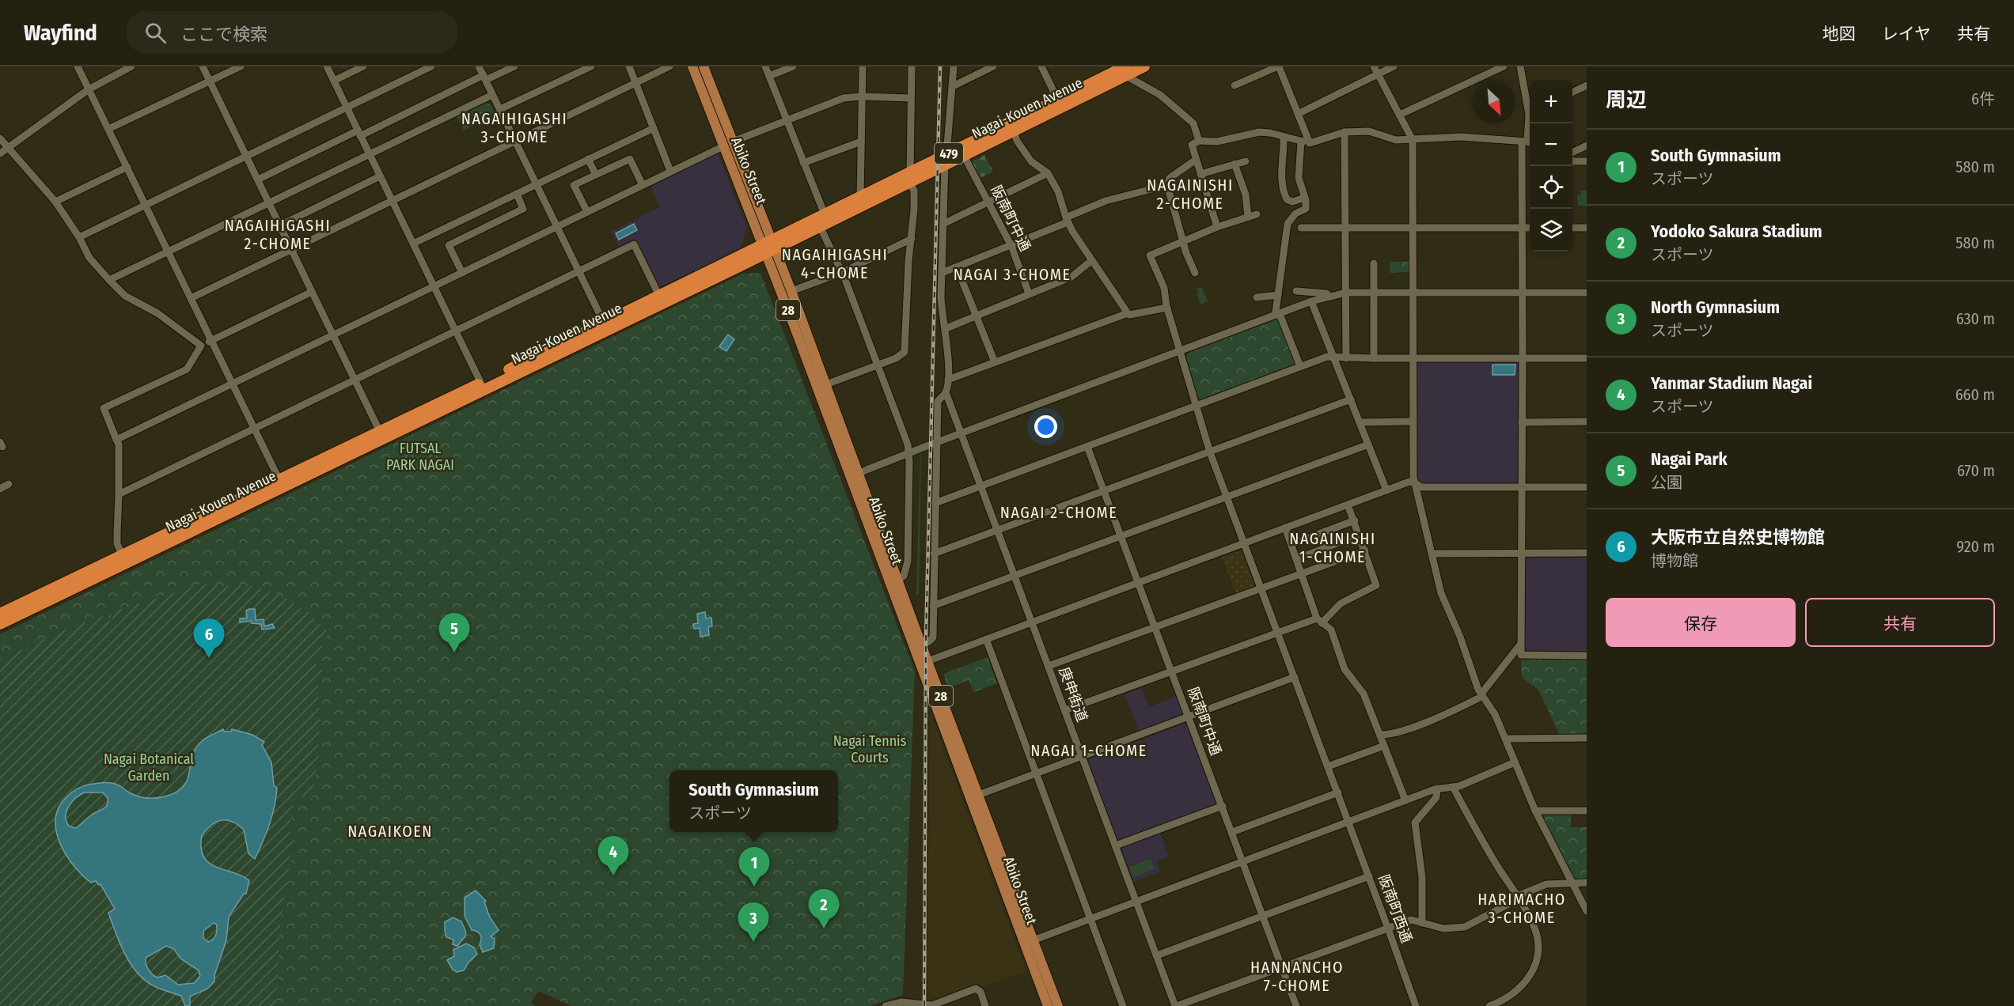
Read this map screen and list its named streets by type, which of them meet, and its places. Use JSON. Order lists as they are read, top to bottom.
{
  "streets": {
    "highway": ["Nagai-Kouen Avenue", "479"],
    "main road": ["Abiko Street", "28"],
    "street": ["阪南町中通", "庚申街道", "阪南町西通"]
  },
  "crossings": [
    ["Nagai-Kouen Avenue", "Abiko Street"],
    ["Nagai-Kouen Avenue", "阪南町中通"]
  ],
  "districts": [
    "NAGAIHIGASHI 3-CHOME",
    "NAGAINISHI 2-CHOME",
    "NAGAIHIGASHI 2-CHOME",
    "NAGAIHIGASHI 4-CHOME",
    "NAGAI 3-CHOME",
    "NAGAI 2-CHOME",
    "NAGAINISHI 1-CHOME",
    "NAGAI 1-CHOME",
    "NAGAIKOEN",
    "HARIMACHO 3-CHOME",
    "HANNANCHO 7-CHOME"
  ],
  "parks": ["FUTSAL PARK NAGAI", "Nagai Tennis Courts", "Nagai Botanical Garden"],
  "north": "bottom right",
  "page": {
    "header": "Wayfind",
    "search": "ここで検索",
    "nav": ["地図", "レイヤ", "共有"],
    "heading": ["周辺", "6件"],
    "map_buttons": ["+", "−"],
    "list": [
      {
        "mark": "1",
        "name": "South Gymnasium",
        "note": "スポーツ",
        "value": "580 m"
      },
      {
        "mark": "2",
        "name": "Yodoko Sakura Stadium",
        "note": "スポーツ",
        "value": "580 m"
      },
      {
        "mark": "3",
        "name": "North Gymnasium",
        "note": "スポーツ",
        "value": "630 m"
      },
      {
        "mark": "4",
        "name": "Yanmar Stadium Nagai",
        "note": "スポーツ",
        "value": "660 m"
      },
      {
        "mark": "5",
        "name": "Nagai Park",
        "note": "公園",
        "value": "670 m"
      },
      {
        "mark": "6",
        "name": "大阪市立自然史博物館",
        "note": "博物館",
        "value": "920 m"
      }
    ],
    "buttons": ["保存", "共有"],
    "pins": [
      "5",
      "6",
      "4",
      "1",
      "2",
      "3"
    ],
    "popup": ["South Gymnasium", "スポーツ"]
  }
}
